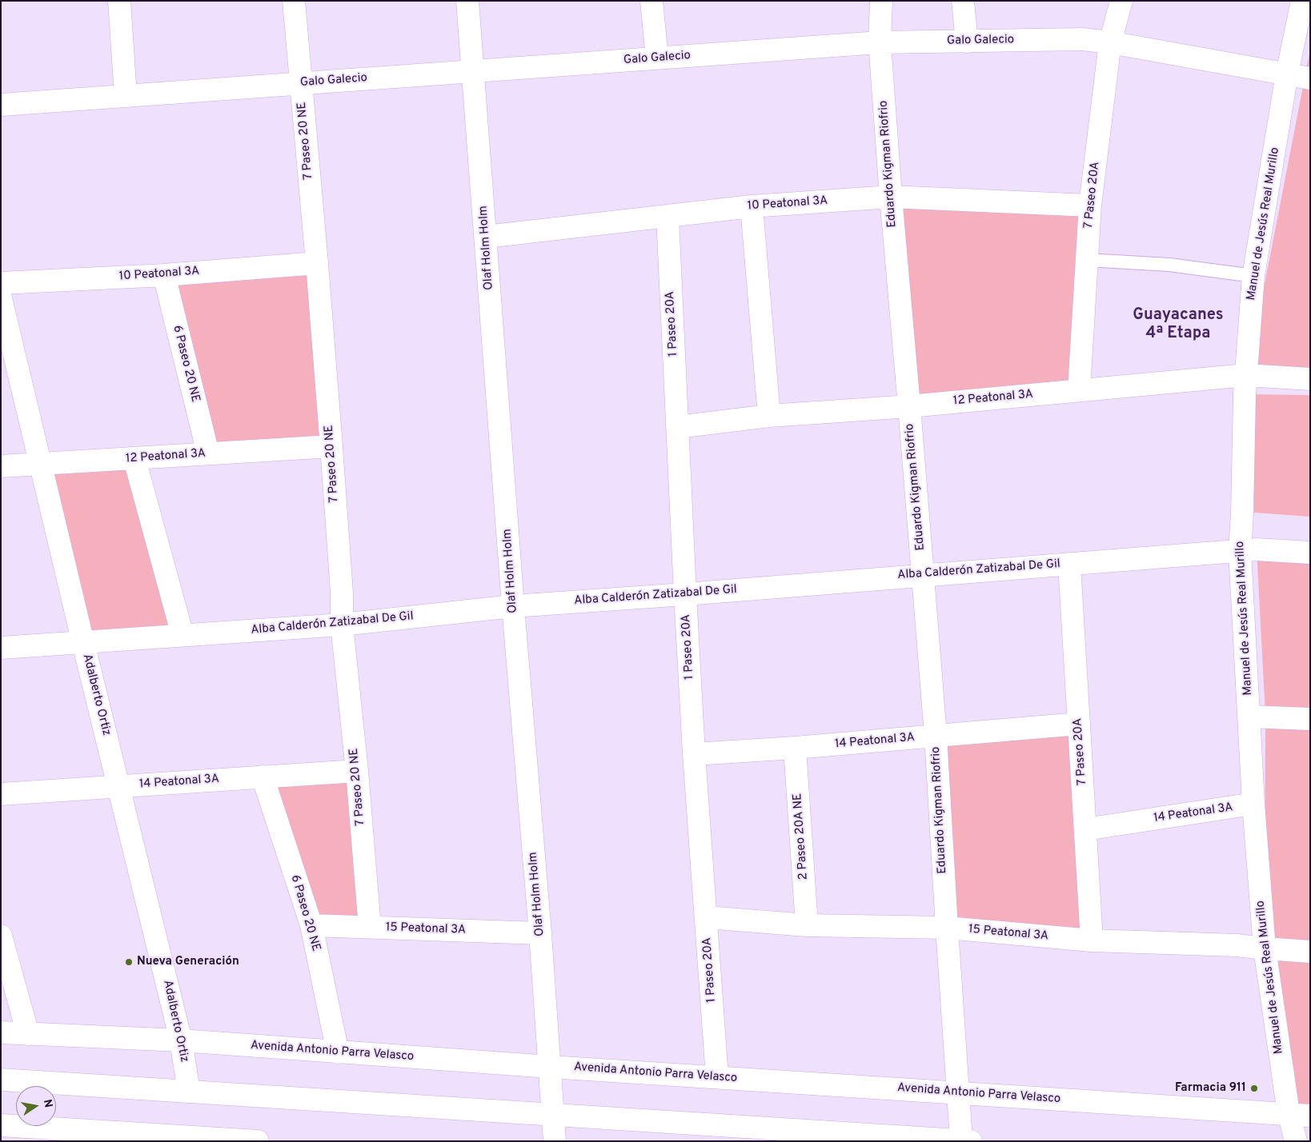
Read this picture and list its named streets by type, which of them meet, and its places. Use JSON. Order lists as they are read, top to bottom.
{
  "streets": {
    "street": [
      "Galo Galecio",
      "7 Paseo 20 NE",
      "Eduardo Kigman Riofrio",
      "7 Paseo 20A",
      "10 Peatonal 3A",
      "Manuel de Jesús Real Murillo",
      "Olaf Holm Holm",
      "1 Paseo 20A",
      "6 Paseo 20 NE",
      "12 Peatonal 3A",
      "Alba Calderón Zatizabal De Gil",
      "Adalberto Ortiz",
      "14 Peatonal 3A",
      "2 Paseo 20A NE",
      "15 Peatonal 3A",
      "Avenida Antonio Parra Velasco"
    ]
  },
  "crossings": [
    ["Galo Galecio", "7 Paseo 20 NE"],
    ["Galo Galecio", "Eduardo Kigman Riofrio"],
    ["Galo Galecio", "7 Paseo 20A"],
    ["Galo Galecio", "Manuel de Jesús Real Murillo"],
    ["Galo Galecio", "Olaf Holm Holm"],
    ["7 Paseo 20 NE", "10 Peatonal 3A"],
    ["7 Paseo 20 NE", "12 Peatonal 3A"],
    ["7 Paseo 20 NE", "Alba Calderón Zatizabal De Gil"],
    ["7 Paseo 20 NE", "14 Peatonal 3A"],
    ["7 Paseo 20 NE", "15 Peatonal 3A"],
    ["Eduardo Kigman Riofrio", "10 Peatonal 3A"],
    ["Eduardo Kigman Riofrio", "12 Peatonal 3A"],
    ["Eduardo Kigman Riofrio", "Alba Calderón Zatizabal De Gil"],
    ["Eduardo Kigman Riofrio", "14 Peatonal 3A"],
    ["Eduardo Kigman Riofrio", "15 Peatonal 3A"],
    ["Eduardo Kigman Riofrio", "Avenida Antonio Parra Velasco"],
    ["7 Paseo 20A", "10 Peatonal 3A"],
    ["7 Paseo 20A", "12 Peatonal 3A"],
    ["7 Paseo 20A", "Alba Calderón Zatizabal De Gil"],
    ["7 Paseo 20A", "14 Peatonal 3A"],
    ["7 Paseo 20A", "15 Peatonal 3A"],
    ["10 Peatonal 3A", "Olaf Holm Holm"],
    ["10 Peatonal 3A", "1 Paseo 20A"],
    ["10 Peatonal 3A", "6 Paseo 20 NE"],
    ["Manuel de Jesús Real Murillo", "12 Peatonal 3A"],
    ["Manuel de Jesús Real Murillo", "Alba Calderón Zatizabal De Gil"],
    ["Manuel de Jesús Real Murillo", "14 Peatonal 3A"],
    ["Manuel de Jesús Real Murillo", "15 Peatonal 3A"],
    ["Manuel de Jesús Real Murillo", "Avenida Antonio Parra Velasco"],
    ["Olaf Holm Holm", "Alba Calderón Zatizabal De Gil"],
    ["Olaf Holm Holm", "15 Peatonal 3A"],
    ["Olaf Holm Holm", "Avenida Antonio Parra Velasco"],
    ["1 Paseo 20A", "12 Peatonal 3A"],
    ["1 Paseo 20A", "Alba Calderón Zatizabal De Gil"],
    ["1 Paseo 20A", "14 Peatonal 3A"],
    ["1 Paseo 20A", "15 Peatonal 3A"],
    ["1 Paseo 20A", "Avenida Antonio Parra Velasco"],
    ["6 Paseo 20 NE", "12 Peatonal 3A"],
    ["6 Paseo 20 NE", "14 Peatonal 3A"],
    ["6 Paseo 20 NE", "15 Peatonal 3A"],
    ["6 Paseo 20 NE", "Avenida Antonio Parra Velasco"],
    ["12 Peatonal 3A", "Adalberto Ortiz"],
    ["Alba Calderón Zatizabal De Gil", "Adalberto Ortiz"],
    ["Adalberto Ortiz", "14 Peatonal 3A"],
    ["Adalberto Ortiz", "Avenida Antonio Parra Velasco"],
    ["14 Peatonal 3A", "2 Paseo 20A NE"],
    ["2 Paseo 20A NE", "15 Peatonal 3A"]
  ],
  "districts": ["Guayacanes 4ª Etapa"],
  "places": ["Nueva Generación", "Farmacia 911"],
  "north": "right"
}
